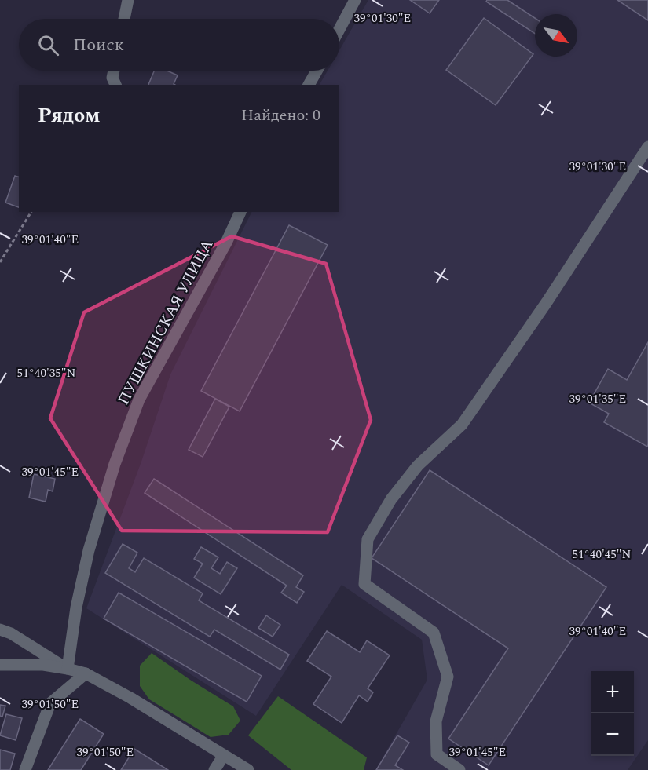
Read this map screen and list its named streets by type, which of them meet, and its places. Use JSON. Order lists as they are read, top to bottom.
{
  "streets": {
    "street": ["ПУШКИНСКАЯ УЛИЦА"]
  },
  "north": "bottom right",
  "page": {
    "search": "Поиск",
    "heading": ["Рядом", "Найдено: 0"],
    "map_buttons": ["+", "−"]
  },
  "coordinates": [
    "39°01'30\"E",
    "39°01'40\"E",
    "51°40'35\"N",
    "39°01'35\"E",
    "39°01'45\"E",
    "51°40'45\"N",
    "39°01'50\"E"
  ]
}
